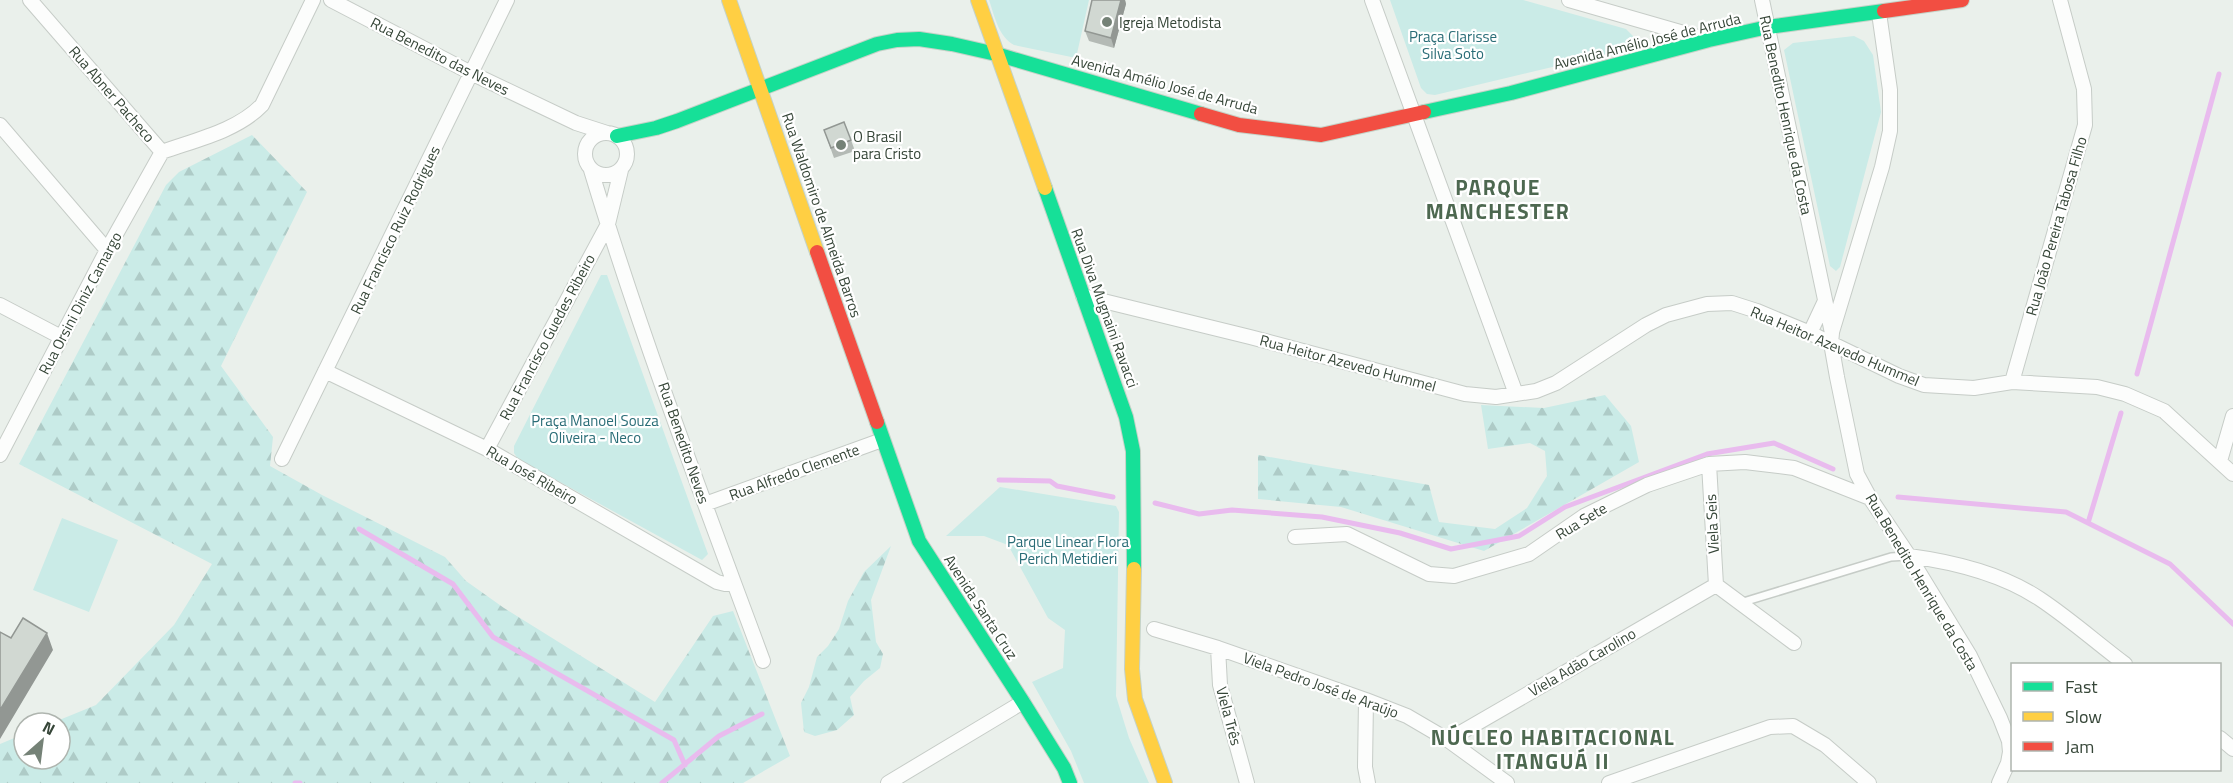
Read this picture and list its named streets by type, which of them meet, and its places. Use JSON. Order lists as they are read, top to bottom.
{
  "streets": {
    "main road": [
      "Avenida Amélio José de Arruda",
      "Rua Waldomiro de Almeida Barros",
      "Rua Diva Mugnaini Ravacci",
      "Avenida Santa Cruz"
    ],
    "street": [
      "Rua Benedito das Neves",
      "Rua Abner Pacheco",
      "Rua Benedito Henrique da Costa",
      "Rua João Pereira Tabosa Filho",
      "Rua Francisco Ruiz Rodrigues",
      "Rua Orsini Diniz Camargo",
      "Rua Francisco Guedes Ribeiro",
      "Rua Heitor Azevedo Hummel",
      "Rua Benedito Neves",
      "Rua Alfredo Clemente",
      "Rua José Ribeiro",
      "Rua Sete",
      "Viela Seis",
      "Viela Adão Carolino",
      "Viela Pedro José de Araújo",
      "Viela Três"
    ]
  },
  "crossings": [
    ["Avenida Amélio José de Arruda", "Rua Benedito das Neves"],
    ["Avenida Amélio José de Arruda", "Rua Benedito Henrique da Costa"],
    ["Avenida Amélio José de Arruda", "Rua Waldomiro de Almeida Barros"],
    ["Avenida Amélio José de Arruda", "Rua Diva Mugnaini Ravacci"],
    ["Avenida Amélio José de Arruda", "Rua Benedito Neves"],
    ["Rua Benedito das Neves", "Rua Francisco Ruiz Rodrigues"],
    ["Rua Benedito das Neves", "Rua Benedito Neves"],
    ["Rua Abner Pacheco", "Rua Orsini Diniz Camargo"],
    ["Rua Benedito Henrique da Costa", "Rua Heitor Azevedo Hummel"],
    ["Rua Benedito Henrique da Costa", "Rua Sete"],
    ["Rua Waldomiro de Almeida Barros", "Rua Alfredo Clemente"],
    ["Rua Waldomiro de Almeida Barros", "Avenida Santa Cruz"],
    ["Rua João Pereira Tabosa Filho", "Rua Heitor Azevedo Hummel"],
    ["Rua Francisco Ruiz Rodrigues", "Rua José Ribeiro"],
    ["Rua Diva Mugnaini Ravacci", "Rua Heitor Azevedo Hummel"],
    ["Rua Francisco Guedes Ribeiro", "Rua Benedito Neves"],
    ["Rua Francisco Guedes Ribeiro", "Rua José Ribeiro"],
    ["Rua Benedito Neves", "Rua Alfredo Clemente"],
    ["Rua Benedito Neves", "Rua José Ribeiro"],
    ["Rua Alfredo Clemente", "Avenida Santa Cruz"],
    ["Rua Sete", "Viela Seis"],
    ["Viela Seis", "Viela Adão Carolino"],
    ["Viela Adão Carolino", "Viela Pedro José de Araújo"],
    ["Viela Pedro José de Araújo", "Viela Três"]
  ],
  "districts": ["PARQUE MANCHESTER", "NÚCLEO HABITACIONAL ITANGUÁ II"],
  "parks": ["Praça Clarisse Silva Soto", "Praça Manoel Souza Oliveira - Neco", "Parque Linear Flora Perich Metidieri"],
  "places": ["Igreja Metodista", "O Brasil para Cristo"],
  "legend": ["Fast", "Slow", "Jam"],
  "north": "top right"
}
